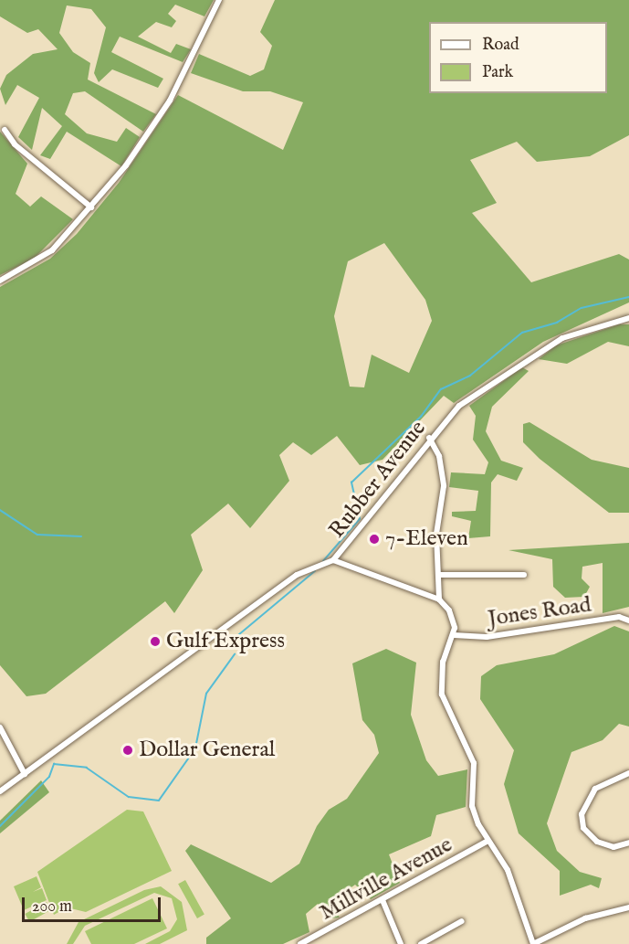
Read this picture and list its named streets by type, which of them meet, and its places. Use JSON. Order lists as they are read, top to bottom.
{
  "streets": {
    "street": ["Rubber Avenue", "Jones Road", "Millville Avenue"]
  },
  "places": ["7-Eleven", "Gulf Express", "Dollar General"],
  "legend": ["Road", "Park"],
  "scale_bar": "200 m"
}
